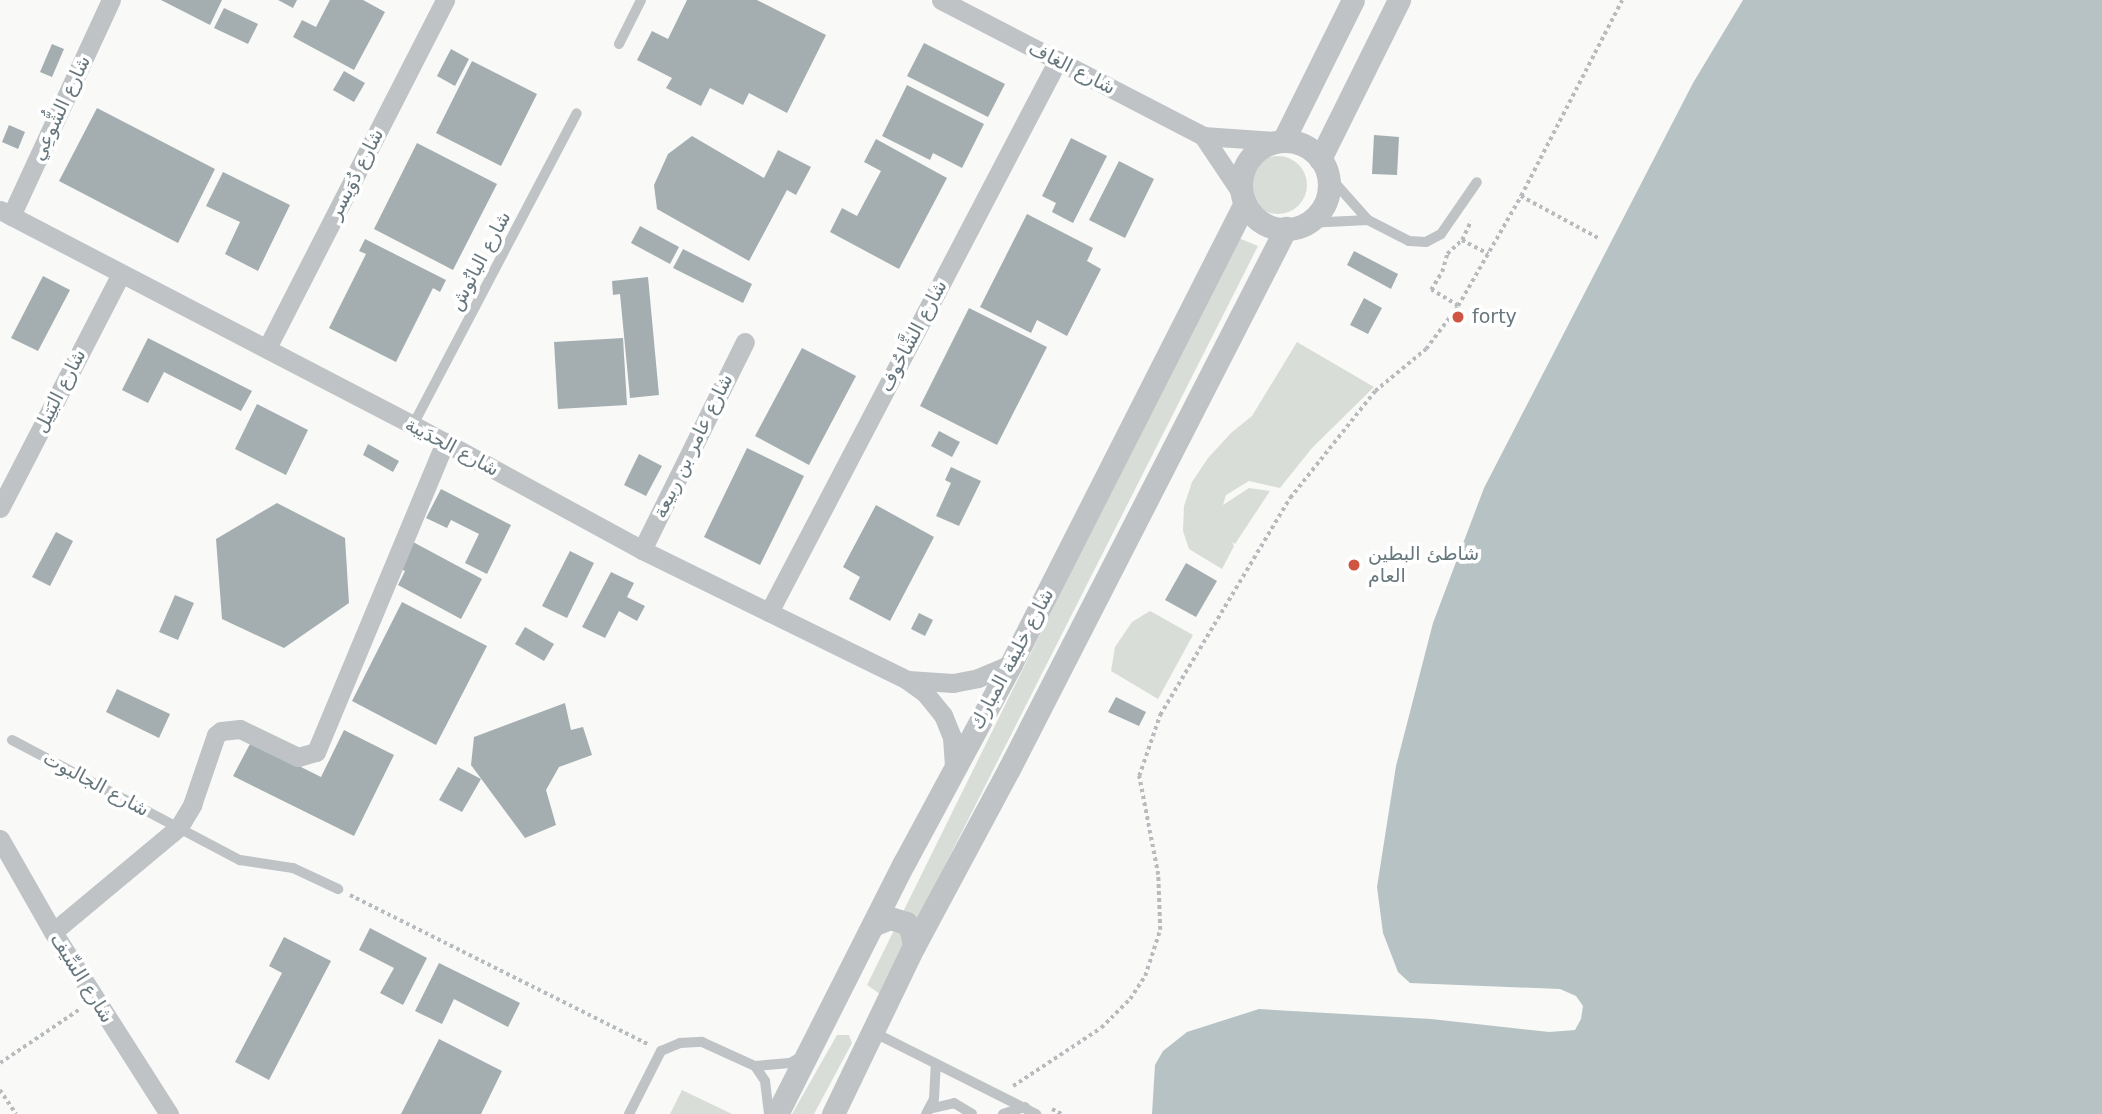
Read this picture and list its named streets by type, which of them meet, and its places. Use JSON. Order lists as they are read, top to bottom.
{
  "streets": {
    "street": [
      "شارع الغاف",
      "شارع الشُّوعِي",
      "شارع دُوَيسر",
      "شارع الشَّاحُوف",
      "شارع البَتِيل",
      "شارع عامر بن ربيعة",
      "شارع الحدَيبة",
      "شارع خليفة المبارك",
      "شارع السِّيف"
    ],
    "lane": ["شارع البانُوش", "شارع الجالبوت"]
  },
  "crossings": [
    ["شارع الغاف", "شارع الشَّاحُوف"],
    ["شارع الغاف", "شارع خليفة المبارك"],
    ["شارع الشُّوعِي", "شارع الحدَيبة"],
    ["شارع دُوَيسر", "شارع الحدَيبة"],
    ["شارع البانُوش", "شارع الحدَيبة"],
    ["شارع الشَّاحُوف", "شارع الحدَيبة"],
    ["شارع البَتِيل", "شارع الحدَيبة"],
    ["شارع عامر بن ربيعة", "شارع الحدَيبة"],
    ["شارع الحدَيبة", "شارع خليفة المبارك"]
  ],
  "places": ["forty", "شاطئ البطين العام"]
}
